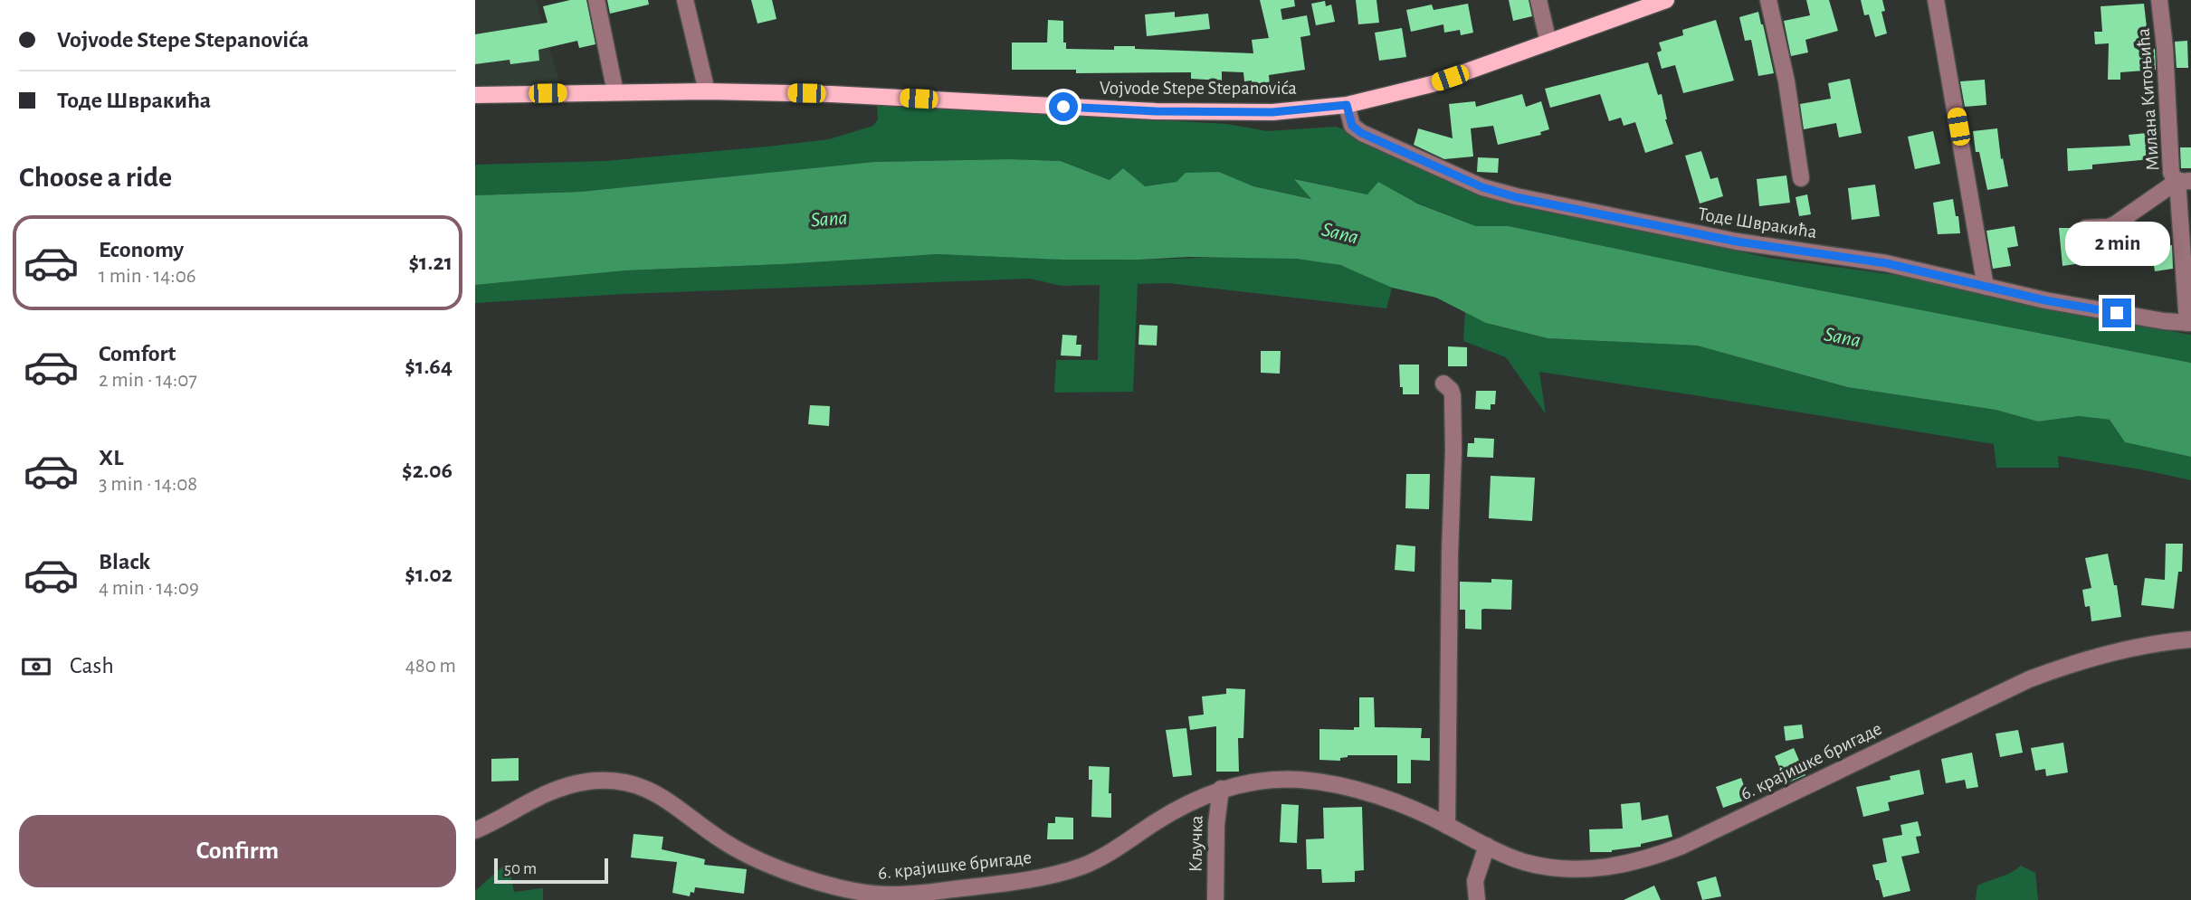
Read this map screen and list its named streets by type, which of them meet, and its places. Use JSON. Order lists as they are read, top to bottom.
{
  "streets": {
    "main road": ["Vojvode Stepe Stepanovića"],
    "street": [
      "Милана Китоњића",
      "Тоде Швракића",
      "6. крајишке бригаде",
      "Кључка"
    ]
  },
  "crossings": [
    ["Vojvode Stepe Stepanovića", "Тоде Швракића"],
    ["Милана Китоњића", "Тоде Швракића"],
    ["6. крајишке бригаде", "Кључка"]
  ],
  "water": ["Sana"],
  "scale_bar": "50 m",
  "page": {
    "banner": ["Vojvode Stepe Stepanovića", "Тоде Швракића"],
    "heading": "Choose a ride",
    "list": [
      {
        "name": "Economy",
        "note": "1 min · 14:06",
        "value": "$1.21"
      },
      {
        "name": "Comfort",
        "note": "2 min · 14:07",
        "value": "$1.64"
      },
      {
        "name": "XL",
        "note": "3 min · 14:08",
        "value": "$2.06"
      },
      {
        "name": "Black",
        "note": "4 min · 14:09",
        "value": "$1.02"
      }
    ],
    "bubble": "2 min",
    "pay": ["Cash", "480 m"],
    "buttons": "Confirm",
    "scale": "50 m"
  }
}
